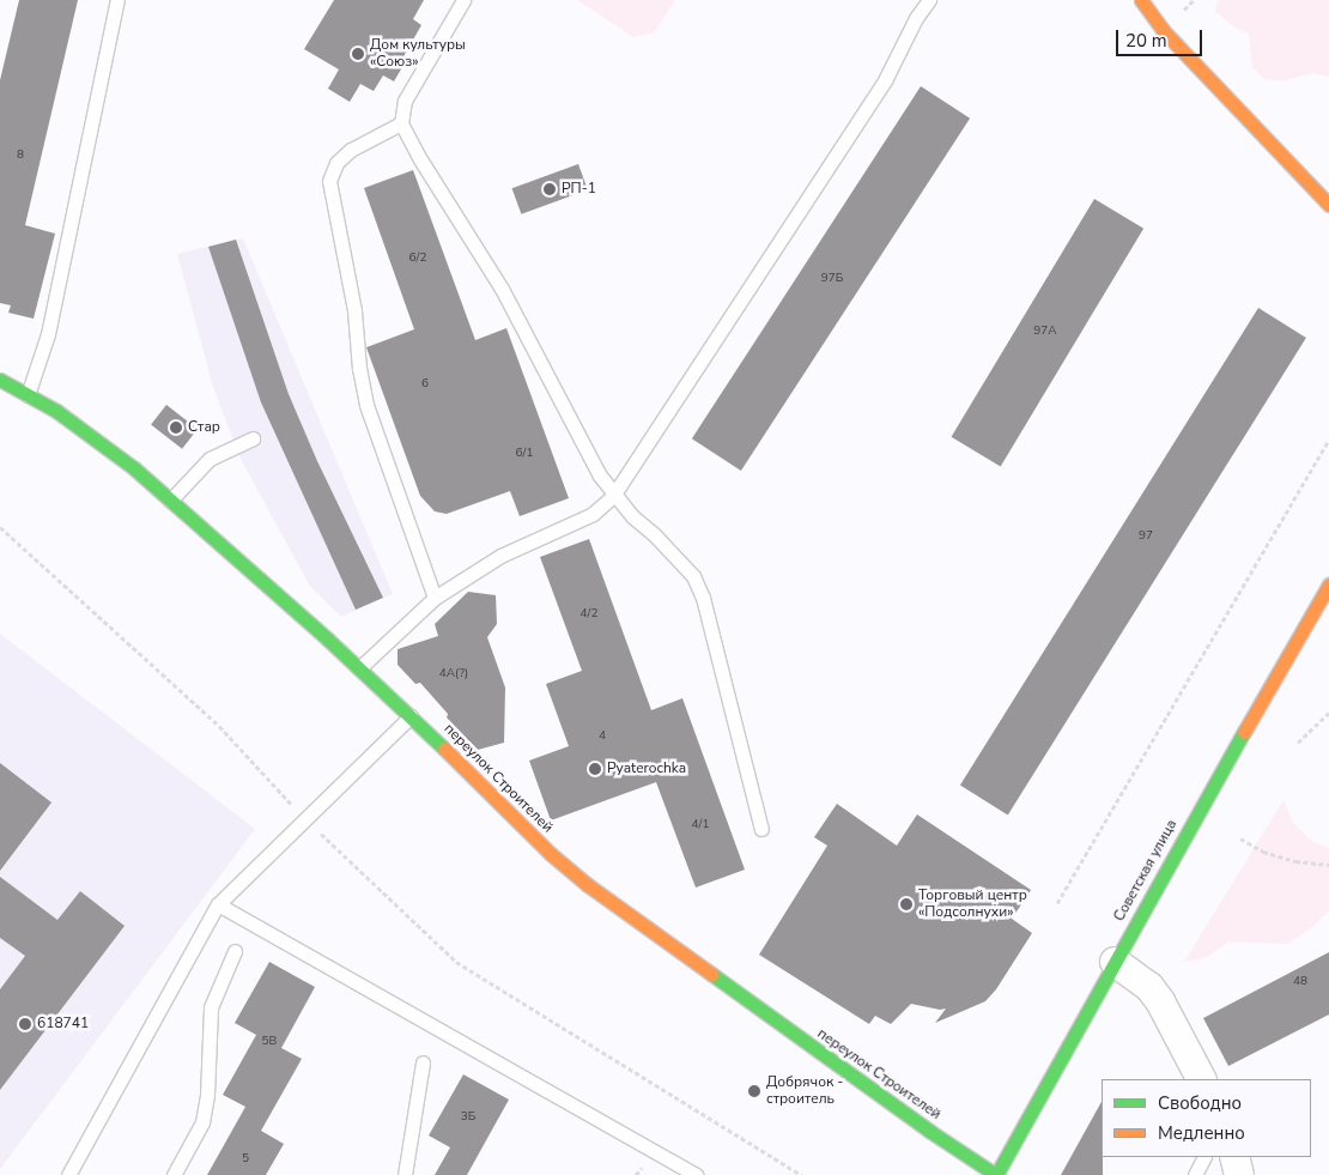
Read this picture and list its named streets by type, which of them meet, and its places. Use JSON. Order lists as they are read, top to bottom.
{
  "streets": {
    "street": ["переулок Строителей", "Советская улица"]
  },
  "crossings": [
    ["переулок Строителей", "Советская улица"]
  ],
  "places": [
    "Дом культуры «Союз»",
    "РП-1",
    "Стар",
    "Pyaterochka",
    "Торговый центр «Подсолнухи»",
    "618741",
    "Добрячок - строитель"
  ],
  "house_numbers": [
    "8",
    "6/2",
    "97Б",
    "97А",
    "6",
    "6/1",
    "97",
    "4/2",
    "4А(?)",
    "4",
    "4/1",
    "48",
    "5В",
    "3Б",
    "5"
  ],
  "legend": ["Свободно", "Медленно"],
  "scale_bar": "20 m"
}
